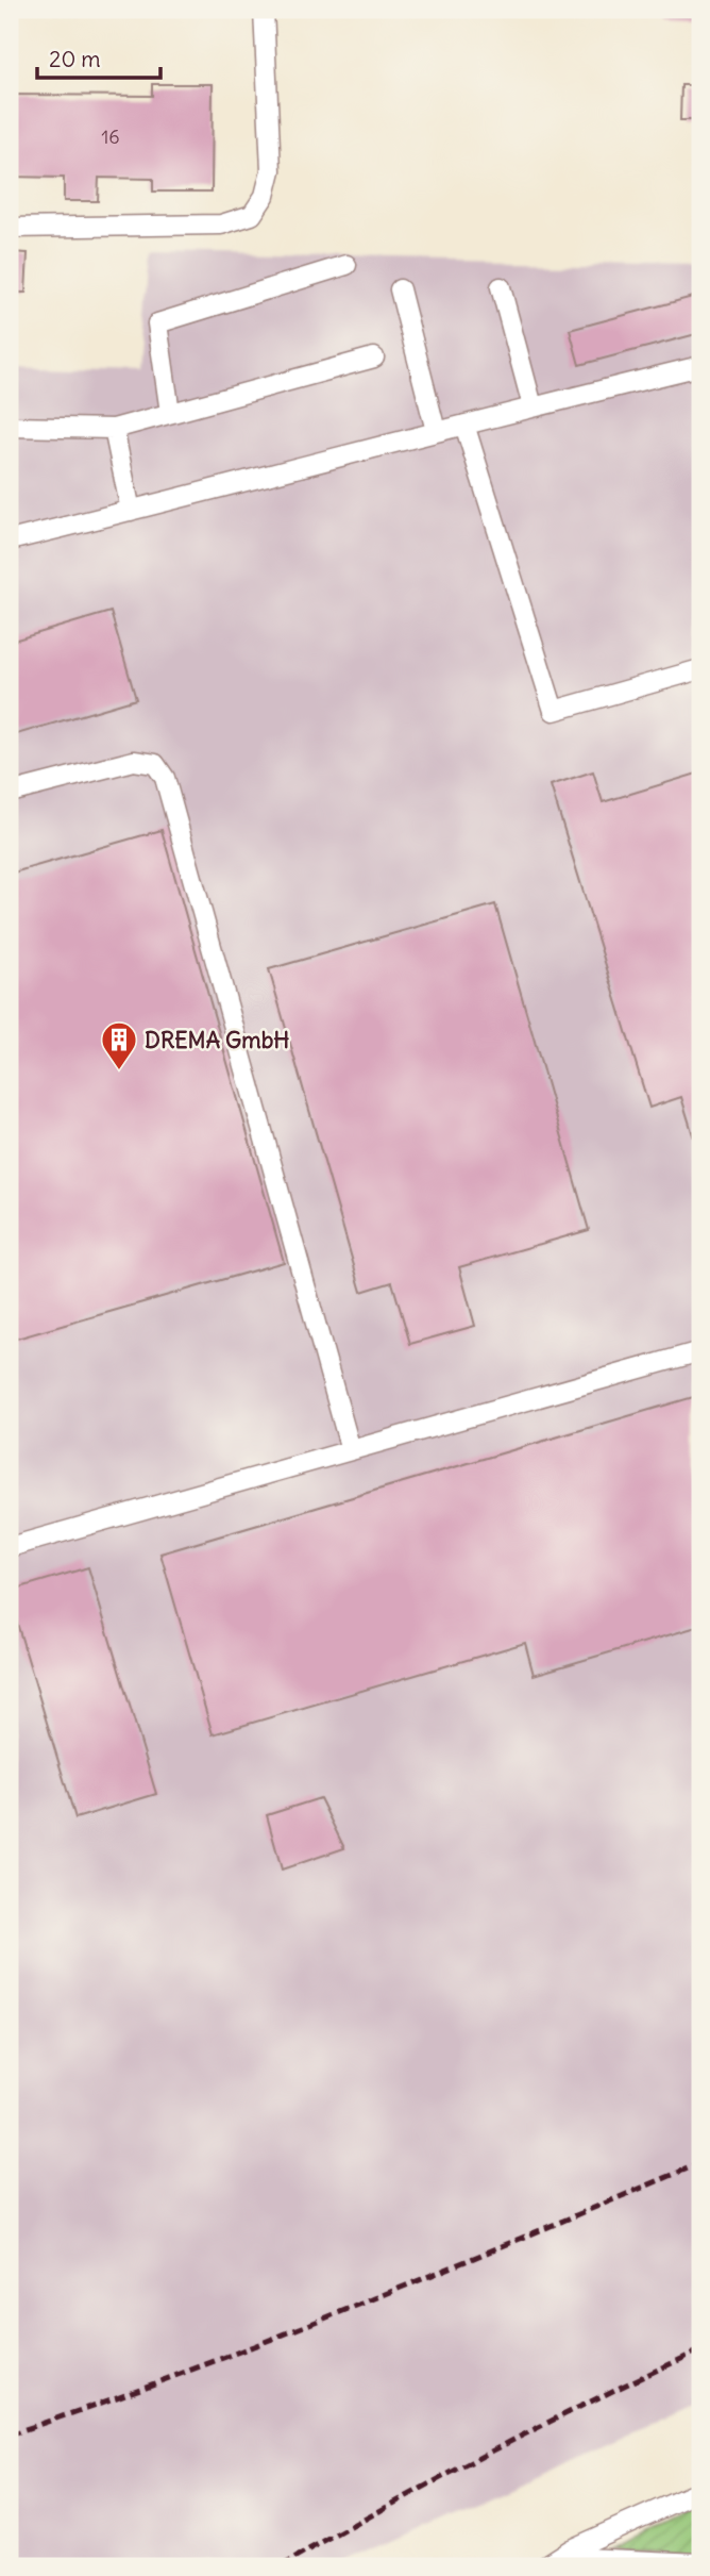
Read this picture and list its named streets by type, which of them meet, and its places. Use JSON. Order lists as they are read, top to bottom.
{
  "places": {
    "building": ["DREMA GmbH"]
  },
  "house_numbers": ["16"],
  "scale_bar": "20 m"
}
